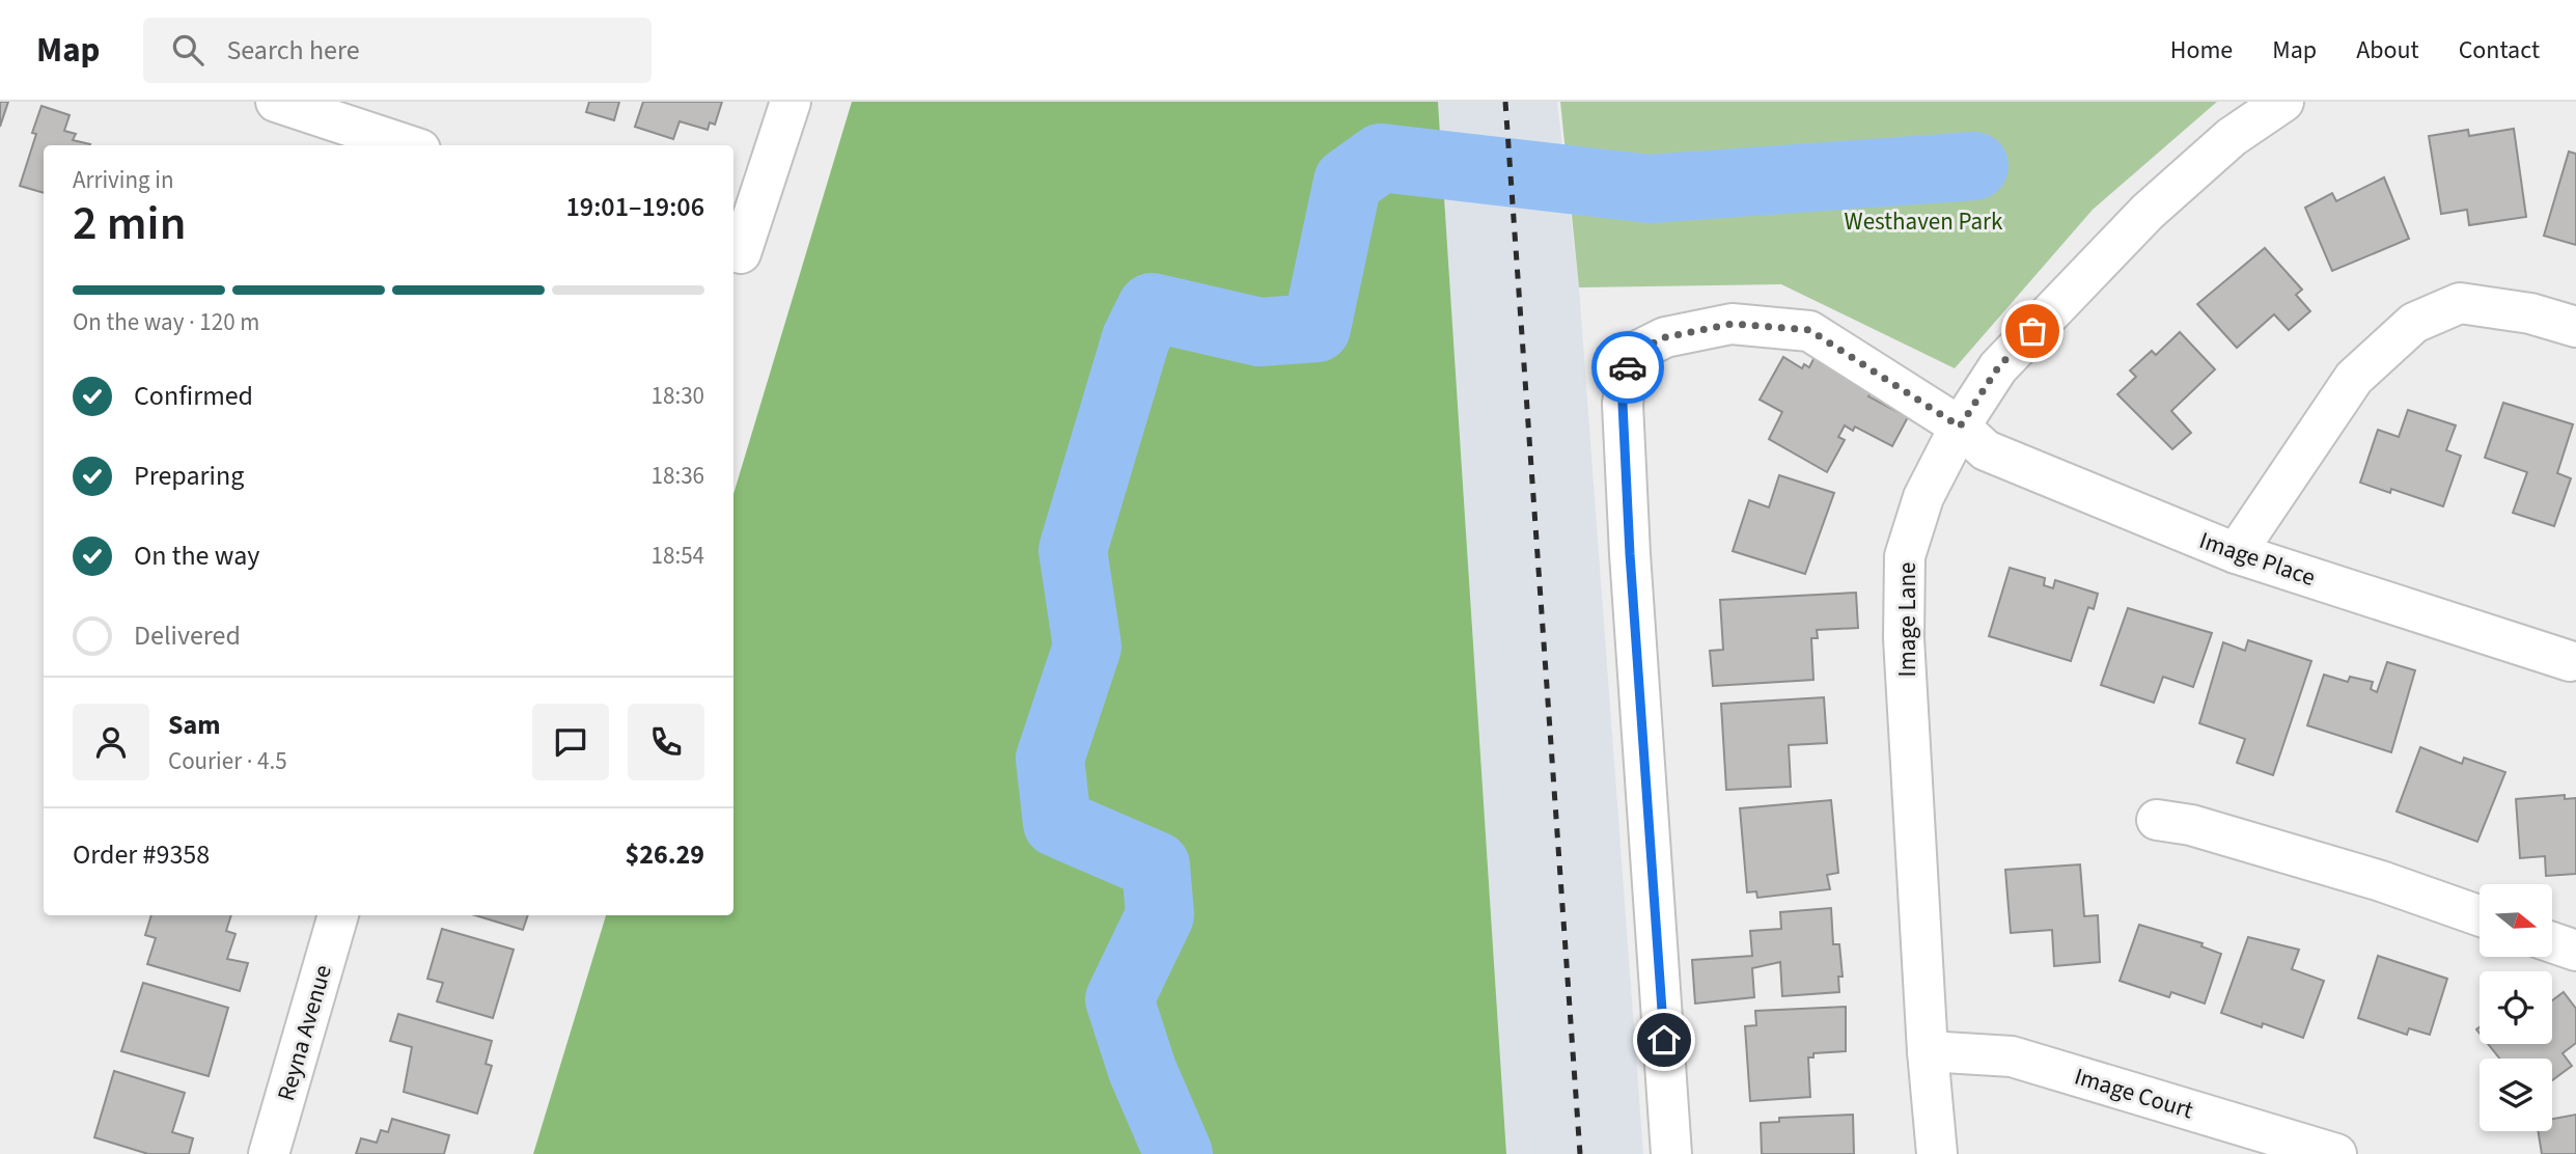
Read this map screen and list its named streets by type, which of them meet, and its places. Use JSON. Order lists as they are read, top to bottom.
{
  "streets": {
    "street": [
      "Image Place",
      "Image Lane",
      "Reyna Avenue",
      "Image Court"
    ]
  },
  "crossings": [
    ["Image Place", "Image Lane"],
    ["Image Lane", "Image Court"]
  ],
  "parks": ["Westhaven Park"],
  "north": "right",
  "page": {
    "header": "Map",
    "search": "Search here",
    "nav": [
      "Home",
      "Map",
      "About",
      "Contact"
    ],
    "heading": ["2 min", "Arriving in", "19:01–19:06"],
    "panel": [
      "Sam",
      "Courier · 4.5",
      "Order #9358",
      "$26.29"
    ],
    "bar": "On the way · 120 m",
    "list": [
      ["Confirmed", "18:30"],
      ["Preparing", "18:36"],
      ["On the way", "18:54"],
      "Delivered"
    ]
  }
}
